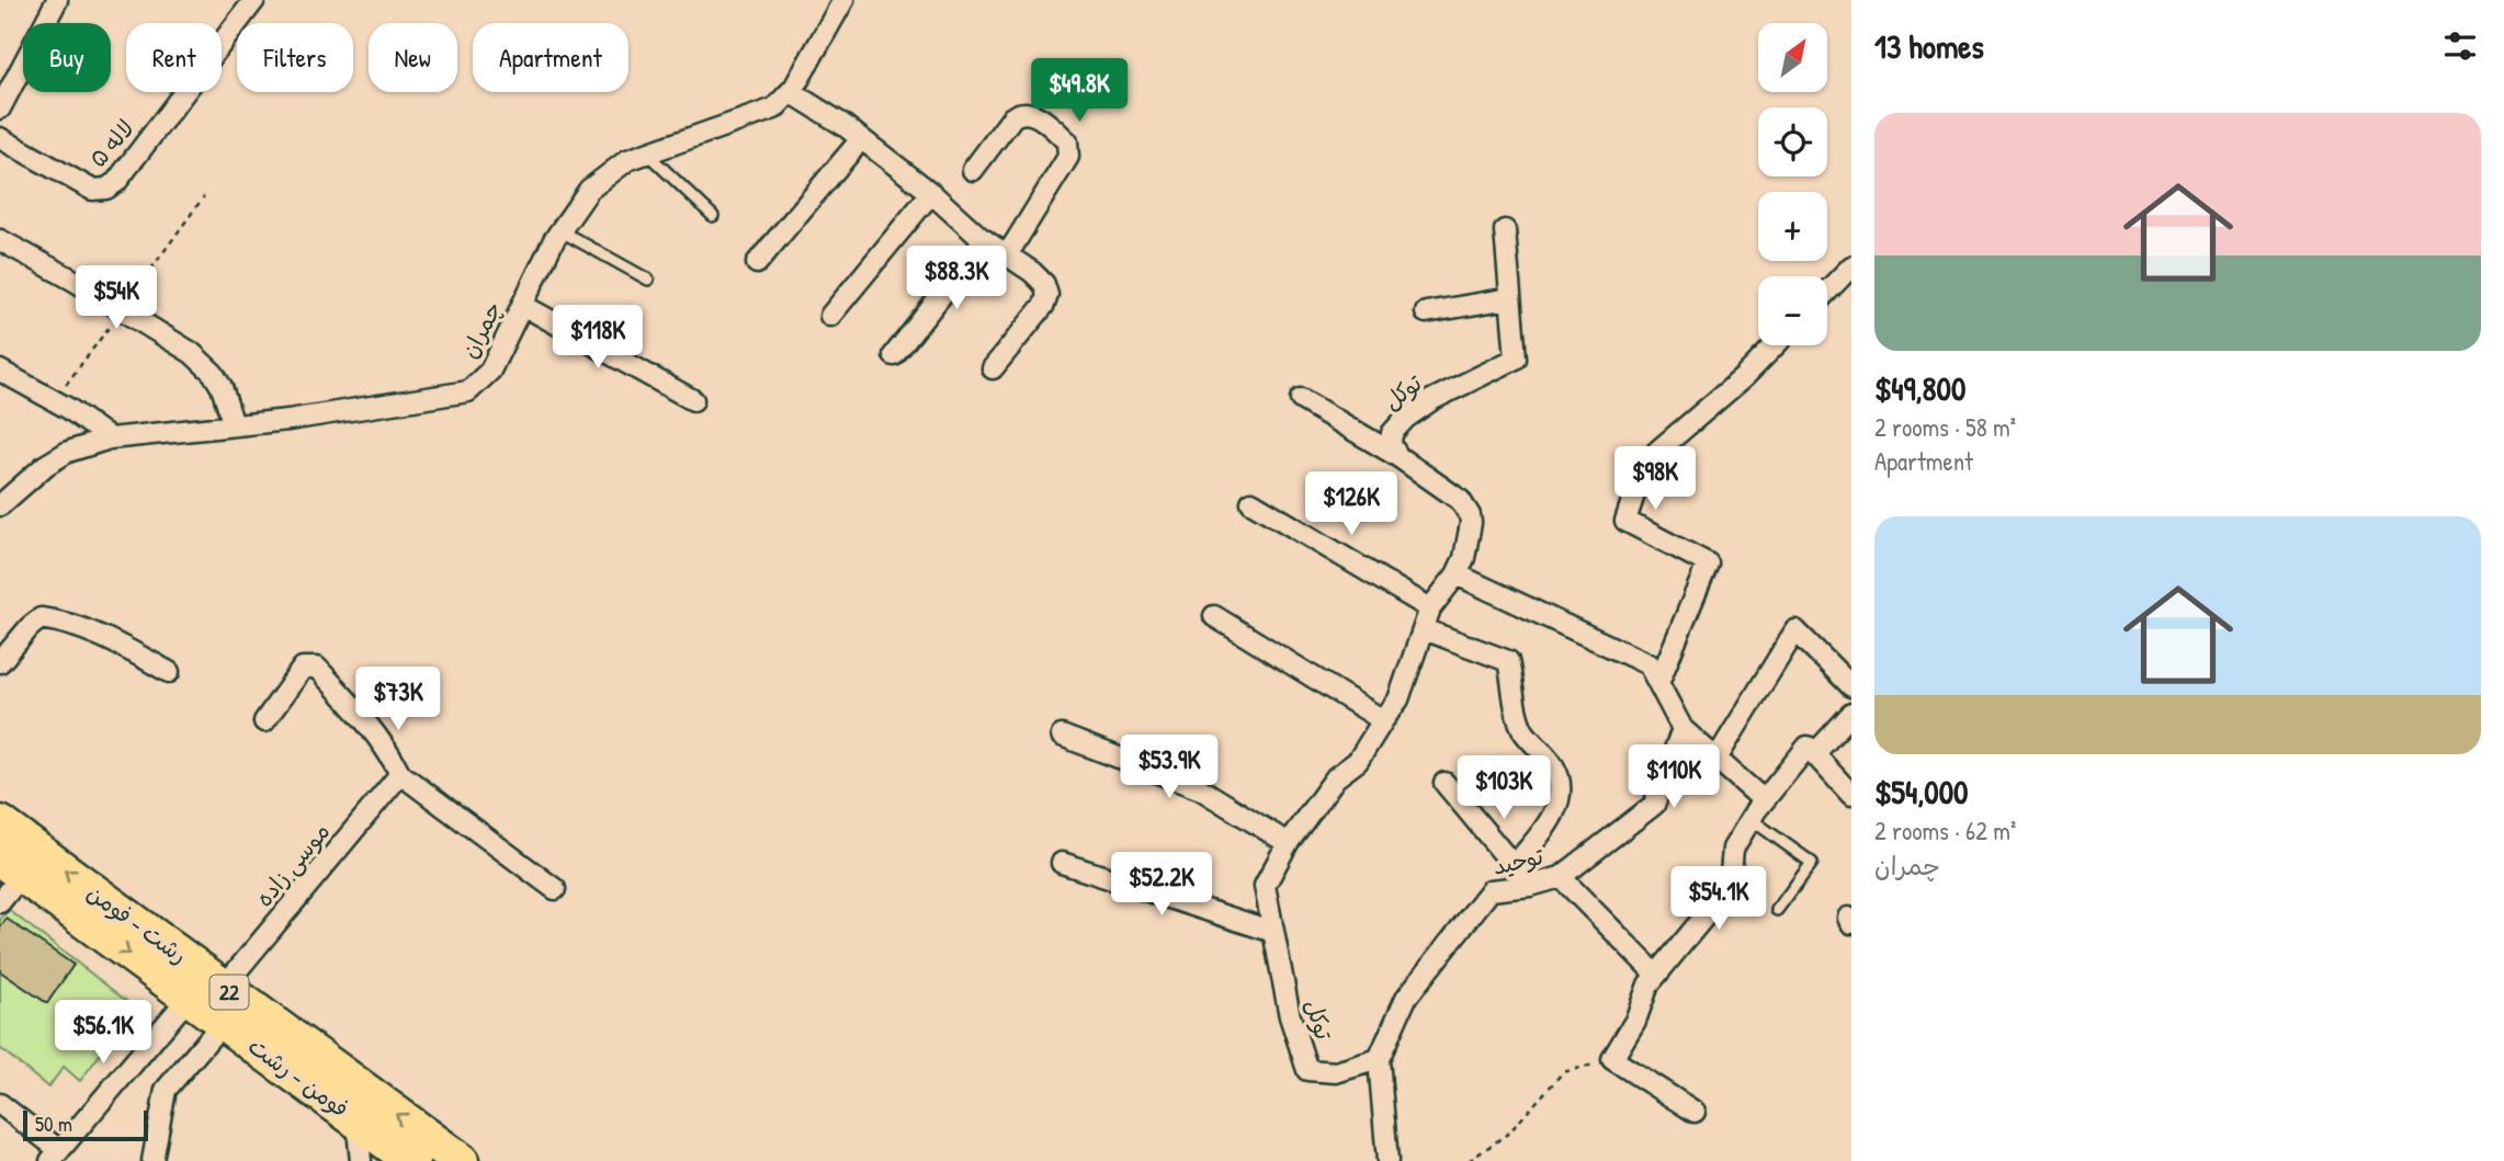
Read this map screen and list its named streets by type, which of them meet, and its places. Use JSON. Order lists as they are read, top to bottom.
{
  "streets": {
    "highway": ["رشت - فومن", "22", "فومن - رشت"],
    "street": [
      "لاله ۵",
      "چمران",
      "توکل",
      "توحید",
      "موسی زاده"
    ]
  },
  "crossings": [
    ["توکل", "توحید"],
    ["موسی زاده", "رشت - فومن"]
  ],
  "one_way": ["رشت - فومن", "فومن - رشت"],
  "scale_bar": "50 m",
  "north": "top right",
  "page": {
    "heading": "13 homes",
    "map_buttons": ["+", "−"],
    "chip": [
      "Buy",
      "Rent",
      "Filters",
      "New",
      "Apartment"
    ],
    "price": [
      "$49.8K",
      "$88.3K",
      "$54K",
      "$118K",
      "$98K",
      "$126K",
      "$73K",
      "$53.9K",
      "$110K",
      "$103K",
      "$52.2K",
      "$54.1K",
      "$56.1K"
    ],
    "list": [
      {
        "name": "$49,800",
        "note": "2 rooms · 58 m² · Apartment"
      },
      {
        "name": "$54,000",
        "note": "2 rooms · 62 m² · چمران"
      }
    ],
    "scale": "50 m"
  }
}
